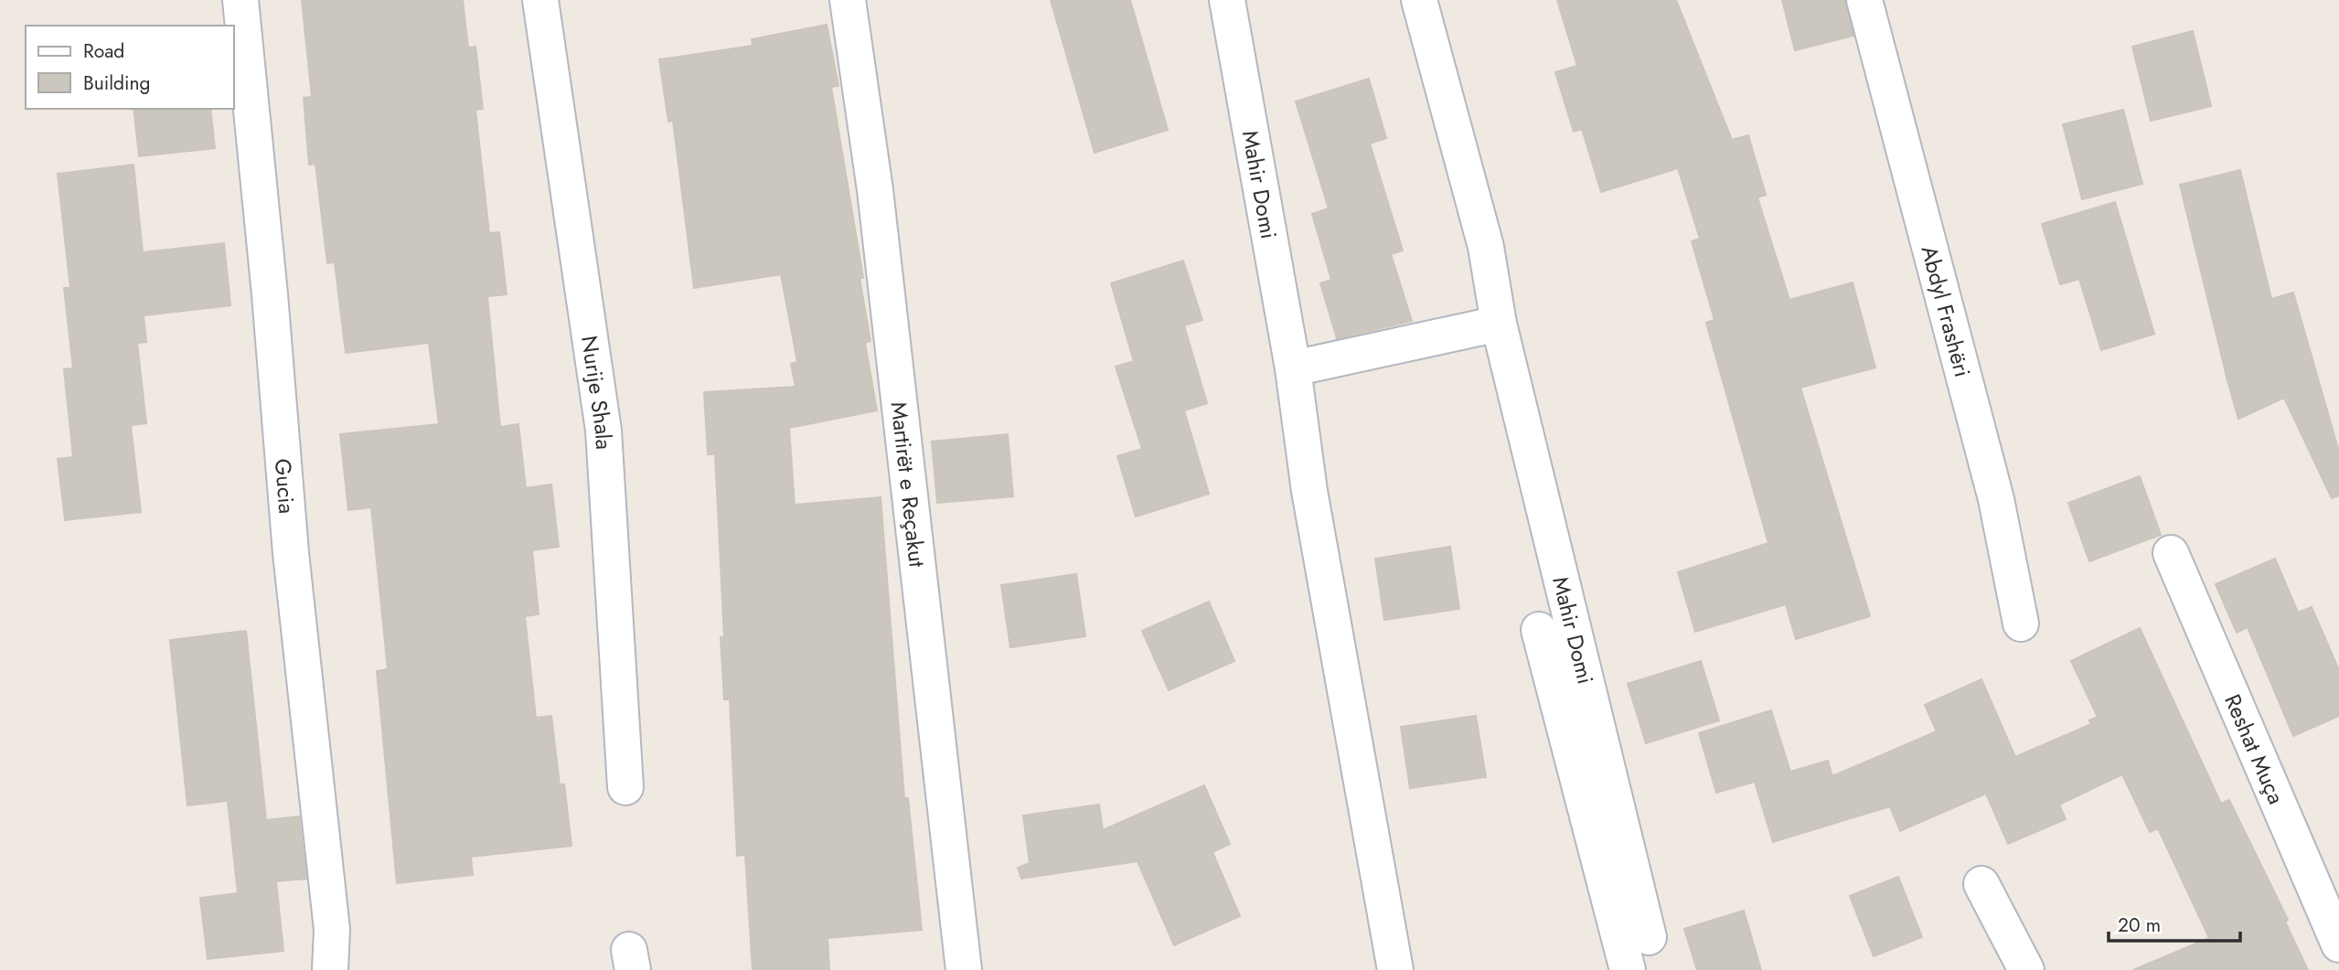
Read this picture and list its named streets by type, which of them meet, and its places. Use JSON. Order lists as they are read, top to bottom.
{
  "streets": {
    "street": [
      "Mahir Domi",
      "Abdyl Frashëri",
      "Nurije Shala",
      "Martirët e Reçakut",
      "Gucia",
      "Reshat Muça"
    ]
  },
  "legend": ["Road", "Building"],
  "scale_bar": "20 m"
}
